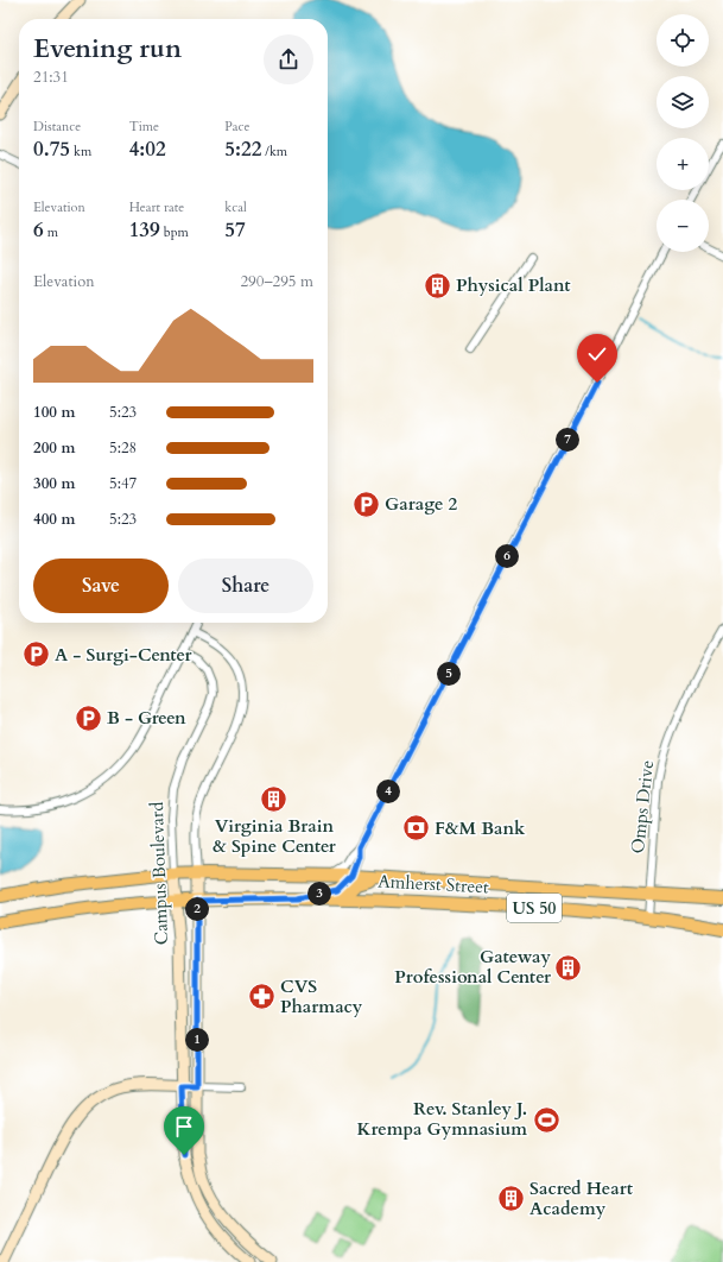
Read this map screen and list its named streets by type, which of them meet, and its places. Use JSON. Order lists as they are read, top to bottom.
{
  "streets": {
    "main road": ["Campus Boulevard", "Amherst Street", "US 50"],
    "street": ["Omps Drive"]
  },
  "crossings": [
    ["Omps Drive", "Amherst Street"],
    ["Campus Boulevard", "Amherst Street"]
  ],
  "places": {
    "building": [
      "Physical Plant",
      "Virginia Brain & Spine Center",
      "Gateway Professional Center",
      "Sacred Heart Academy"
    ],
    "parking": ["Garage 2", "A - Surgi-Center", "B - Green"],
    "bank": ["F&M Bank"],
    "pharmacy": ["CVS Pharmacy"],
    "sports": ["Rev. Stanley J. Krempa Gymnasium"]
  },
  "page": {
    "map_buttons": ["+", "−"],
    "heading": ["Evening run", "21:31"],
    "stats": [
      ["Distance", "0.75 km"],
      ["Time", "4:02"],
      ["Pace", "5:22 /km"],
      ["Elevation", "6 m"],
      ["Heart rate", "139 bpm"],
      ["kcal", "57"]
    ],
    "chart": ["Elevation", "290–295 m"],
    "list": [
      {
        "name": "100 m",
        "note": "5:23"
      },
      {
        "name": "200 m",
        "note": "5:28"
      },
      {
        "name": "300 m",
        "note": "5:47"
      },
      {
        "name": "400 m",
        "note": "5:23"
      }
    ],
    "pins": [
      "7",
      "6",
      "5",
      "4",
      "3",
      "2",
      "1"
    ],
    "buttons": ["Save", "Share"]
  }
}
